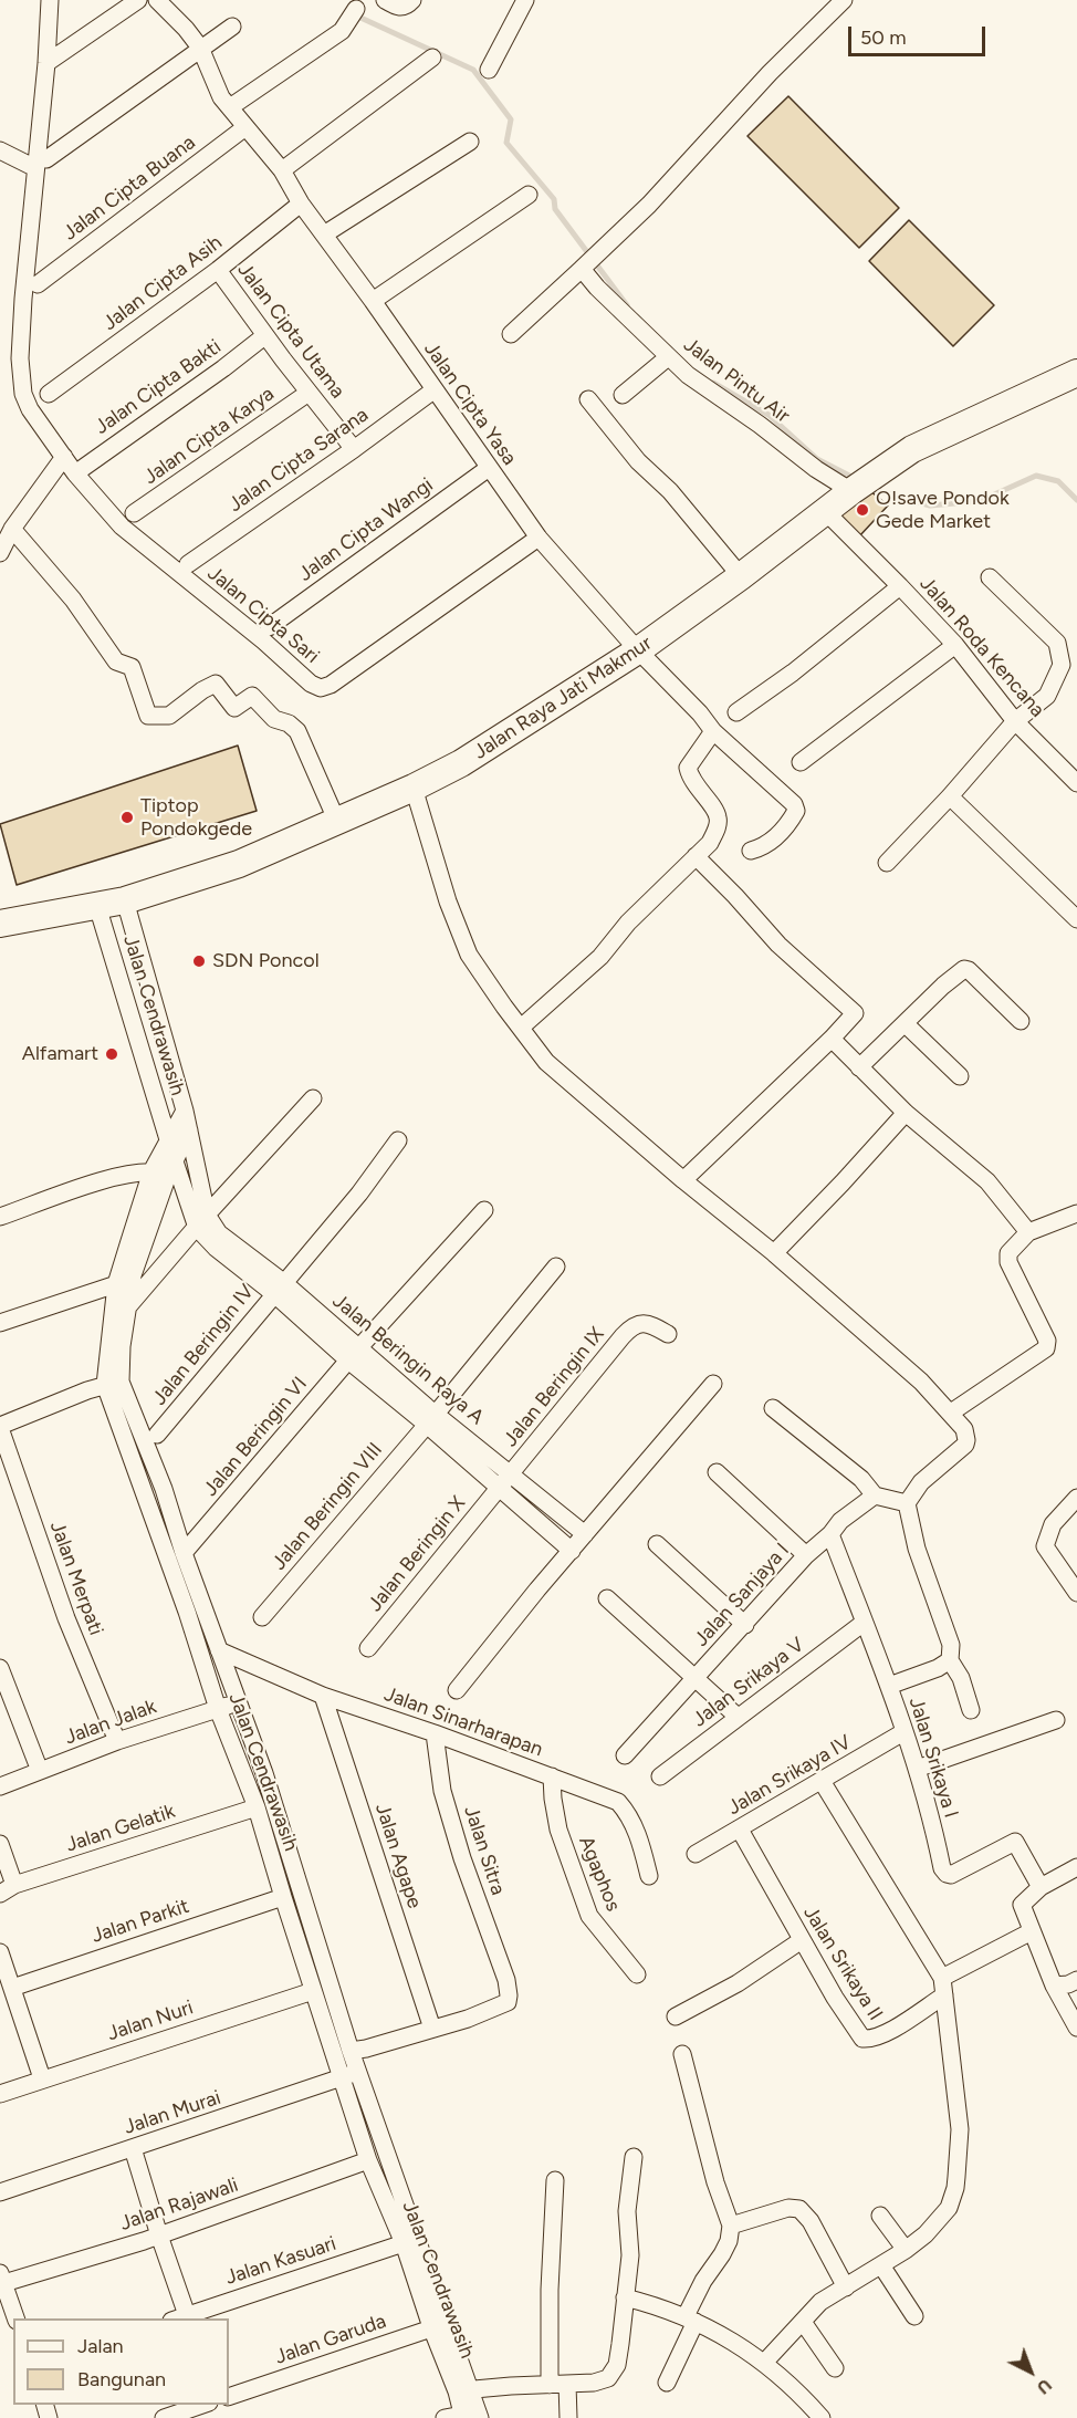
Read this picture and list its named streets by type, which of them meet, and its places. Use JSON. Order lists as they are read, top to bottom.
{
  "streets": {
    "main road": ["Jalan Raya Jati Makmur"],
    "street": [
      "Jalan Cipta Buana",
      "Jalan Cipta Asih",
      "Jalan Cipta Utama",
      "Jalan Pintu Air",
      "Jalan Cipta Bakti",
      "Jalan Cipta Yasa",
      "Jalan Cipta Karya",
      "Jalan Cipta Sarana",
      "Jalan Cipta Wangi",
      "Jalan Cipta Sari",
      "Jalan Roda Kencana",
      "Jalan Cendrawasih",
      "Jalan Beringin IV",
      "Jalan Beringin IX",
      "Jalan Beringin VI",
      "Jalan Beringin VIII",
      "Jalan Beringin X",
      "Jalan Merpati",
      "Jalan Sanjaya I",
      "Jalan Srikaya V",
      "Jalan Jalak",
      "Jalan Sinarharapan",
      "Jalan Srikaya I",
      "Jalan Srikaya IV",
      "Jalan Gelatik",
      "Jalan Sitra",
      "Jalan Agape",
      "Agaphos",
      "Jalan Parkit",
      "Jalan Srikaya II",
      "Jalan Nuri",
      "Jalan Murai",
      "Jalan Rajawali",
      "Jalan Kasuari",
      "Jalan Garuda"
    ]
  },
  "crossings": [
    ["Jalan Cipta Buana", "Jalan Cipta Yasa"],
    ["Jalan Cipta Asih", "Jalan Cipta Utama"],
    ["Jalan Cipta Asih", "Jalan Cipta Yasa"],
    ["Jalan Cipta Utama", "Jalan Cipta Bakti"],
    ["Jalan Cipta Utama", "Jalan Cipta Karya"],
    ["Jalan Cipta Utama", "Jalan Cipta Sarana"],
    ["Jalan Pintu Air", "Jalan Raya Jati Makmur"],
    ["Jalan Cipta Bakti", "Jalan Cipta Sari"],
    ["Jalan Cipta Yasa", "Jalan Cipta Sarana"],
    ["Jalan Cipta Yasa", "Jalan Cipta Wangi"],
    ["Jalan Cipta Yasa", "Jalan Cipta Sari"],
    ["Jalan Cipta Yasa", "Jalan Raya Jati Makmur"],
    ["Jalan Roda Kencana", "Jalan Raya Jati Makmur"],
    ["Jalan Raya Jati Makmur", "Jalan Cendrawasih"],
    ["Jalan Cendrawasih", "Jalan Beringin VI"],
    ["Jalan Cendrawasih", "Jalan Jalak"],
    ["Jalan Cendrawasih", "Jalan Sinarharapan"],
    ["Jalan Cendrawasih", "Jalan Gelatik"],
    ["Jalan Cendrawasih", "Jalan Parkit"],
    ["Jalan Cendrawasih", "Jalan Nuri"],
    ["Jalan Cendrawasih", "Jalan Murai"],
    ["Jalan Cendrawasih", "Jalan Rajawali"],
    ["Jalan Cendrawasih", "Jalan Kasuari"],
    ["Jalan Cendrawasih", "Jalan Garuda"],
    ["Jalan Beringin IX", "Jalan Beringin X"],
    ["Jalan Merpati", "Jalan Jalak"],
    ["Jalan Sanjaya I", "Jalan Srikaya I"],
    ["Jalan Srikaya V", "Jalan Srikaya I"],
    ["Jalan Sinarharapan", "Jalan Sitra"],
    ["Jalan Sinarharapan", "Jalan Agape"],
    ["Jalan Sinarharapan", "Agaphos"],
    ["Jalan Srikaya I", "Jalan Srikaya IV"],
    ["Jalan Srikaya IV", "Jalan Srikaya II"],
    ["Jalan Sitra", "Jalan Agape"]
  ],
  "places": [
    "O!save Pondok Gede Market",
    "Tiptop Pondokgede",
    "SDN Poncol",
    "Alfamart"
  ],
  "legend": ["Jalan", "Bangunan"],
  "scale_bar": "50 m",
  "north": "bottom right"
}
